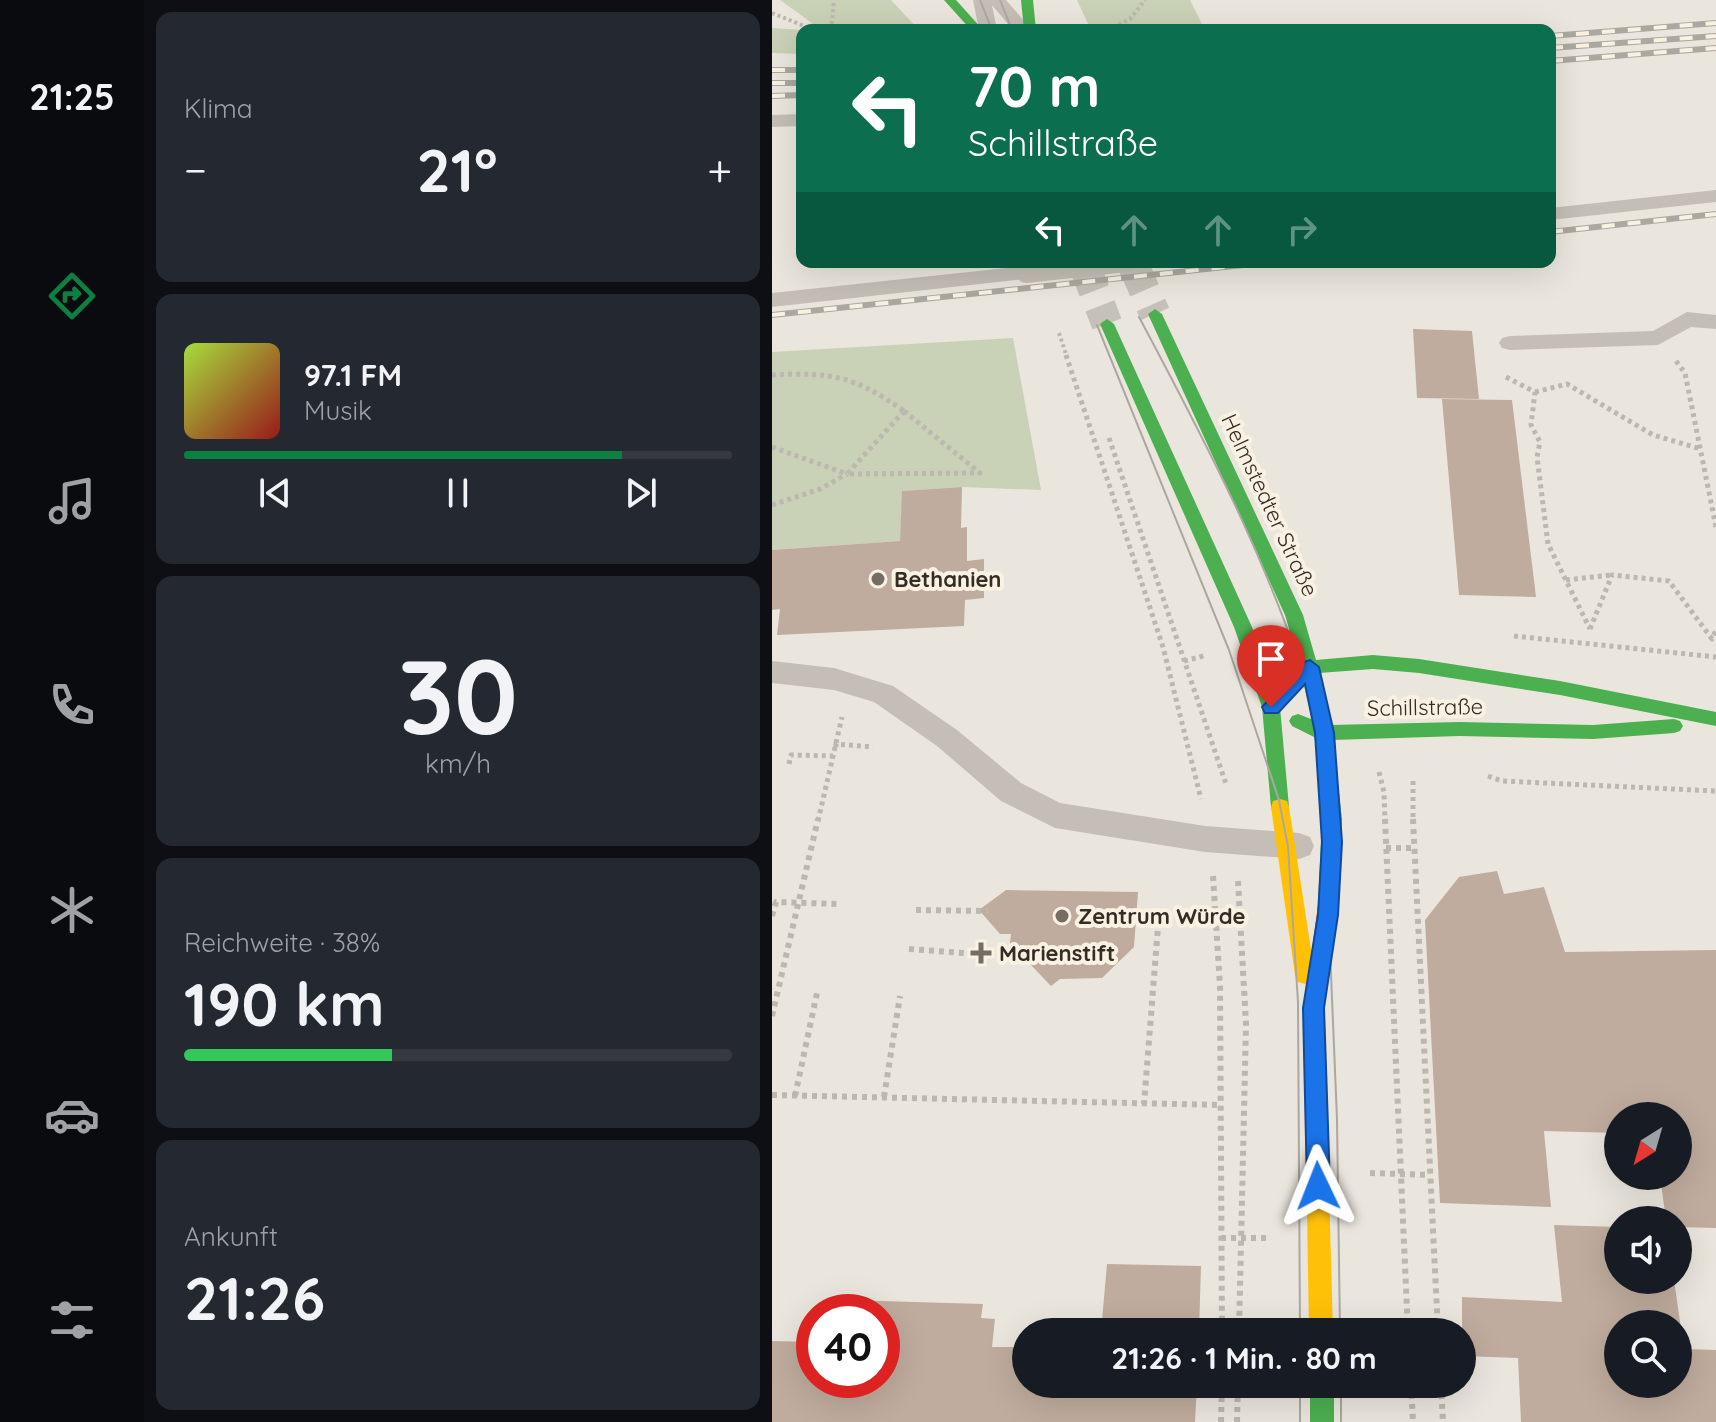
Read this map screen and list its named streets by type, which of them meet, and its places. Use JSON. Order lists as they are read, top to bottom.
{
  "streets": {
    "main road": ["Helmstedter Straße", "Schillstraße"]
  },
  "crossings": [
    ["Helmstedter Straße", "Schillstraße"]
  ],
  "places": {
    "other": ["Bethanien", "Zentrum Würde"],
    "health": ["Marienstift"]
  },
  "north": "bottom left",
  "page": {
    "tabs": "21:25",
    "tile": [
      "Klima",
      ["30", "km/h"],
      ["Reichweite · 38%", "190 km"],
      ["Ankunft", "21:26"]
    ],
    "turn": ["70 m", "Schillstraße"],
    "heat": ["−", "21°", "+"],
    "song": ["97.1 FM", "Musik"],
    "limit": "40",
    "trip": "21:26 · 1 Min. · 80 m"
  }
}
